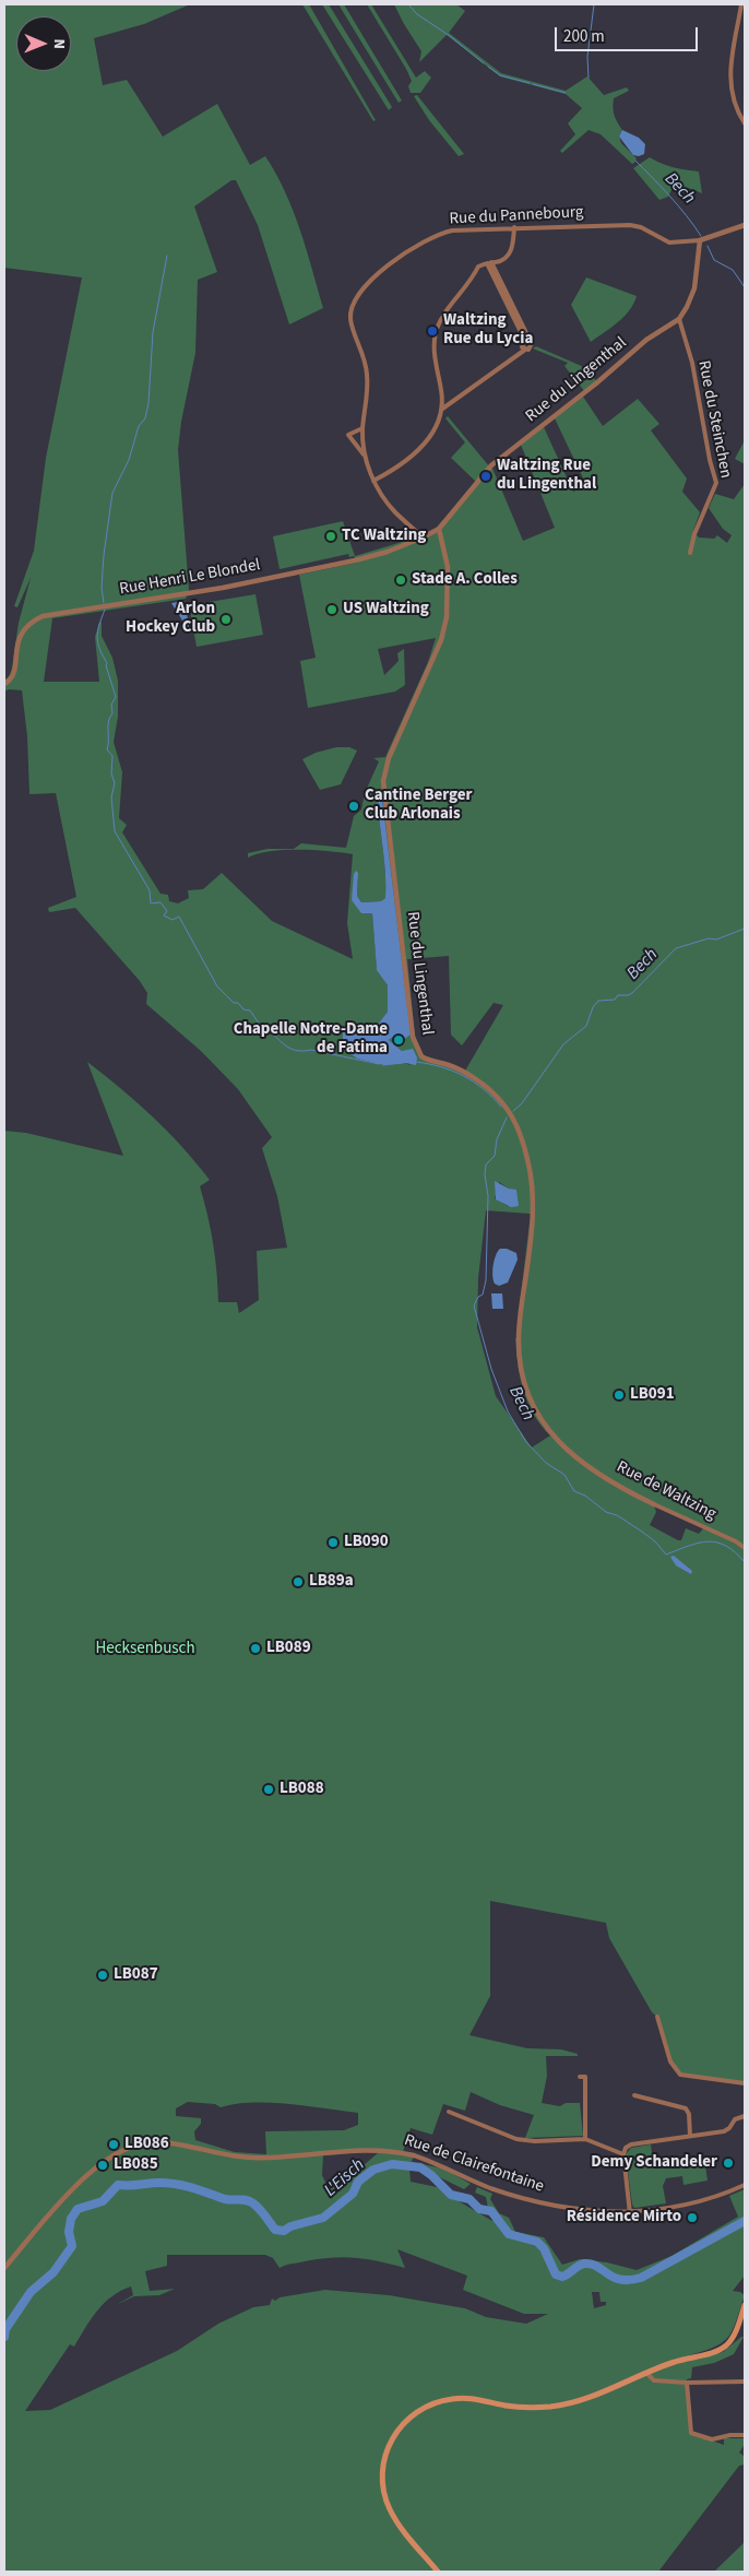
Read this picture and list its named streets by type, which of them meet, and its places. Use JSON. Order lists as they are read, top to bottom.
{
  "streets": {
    "street": [
      "Rue du Pannebourg",
      "Rue du Lingenthal",
      "Rue du Steinchen",
      "Rue Henri Le Blondel",
      "Rue de Waltzing",
      "Rue de Clairefontaine"
    ]
  },
  "crossings": [
    ["Rue du Pannebourg", "Rue du Lingenthal"],
    ["Rue du Pannebourg", "Rue Henri Le Blondel"],
    ["Rue du Lingenthal", "Rue du Steinchen"],
    ["Rue du Lingenthal", "Rue Henri Le Blondel"],
    ["Rue du Lingenthal", "Rue de Waltzing"]
  ],
  "water": ["Bech", "L'Eisch"],
  "parks": ["Hecksenbusch"],
  "places": [
    "Waltzing Rue du Lycia",
    "Waltzing Rue du Lingenthal",
    "TC Waltzing",
    "Stade A. Colles",
    "US Waltzing",
    "Arlon Hockey Club",
    "Cantine Berger Club Arlonais",
    "Chapelle Notre-Dame de Fatima",
    "LB091",
    "LB090",
    "LB89a",
    "LB089",
    "LB088",
    "LB087",
    "LB086",
    "Demy Schandeler",
    "LB085",
    "Résidence Mirto"
  ],
  "scale_bar": "200 m",
  "north": "right"
}
